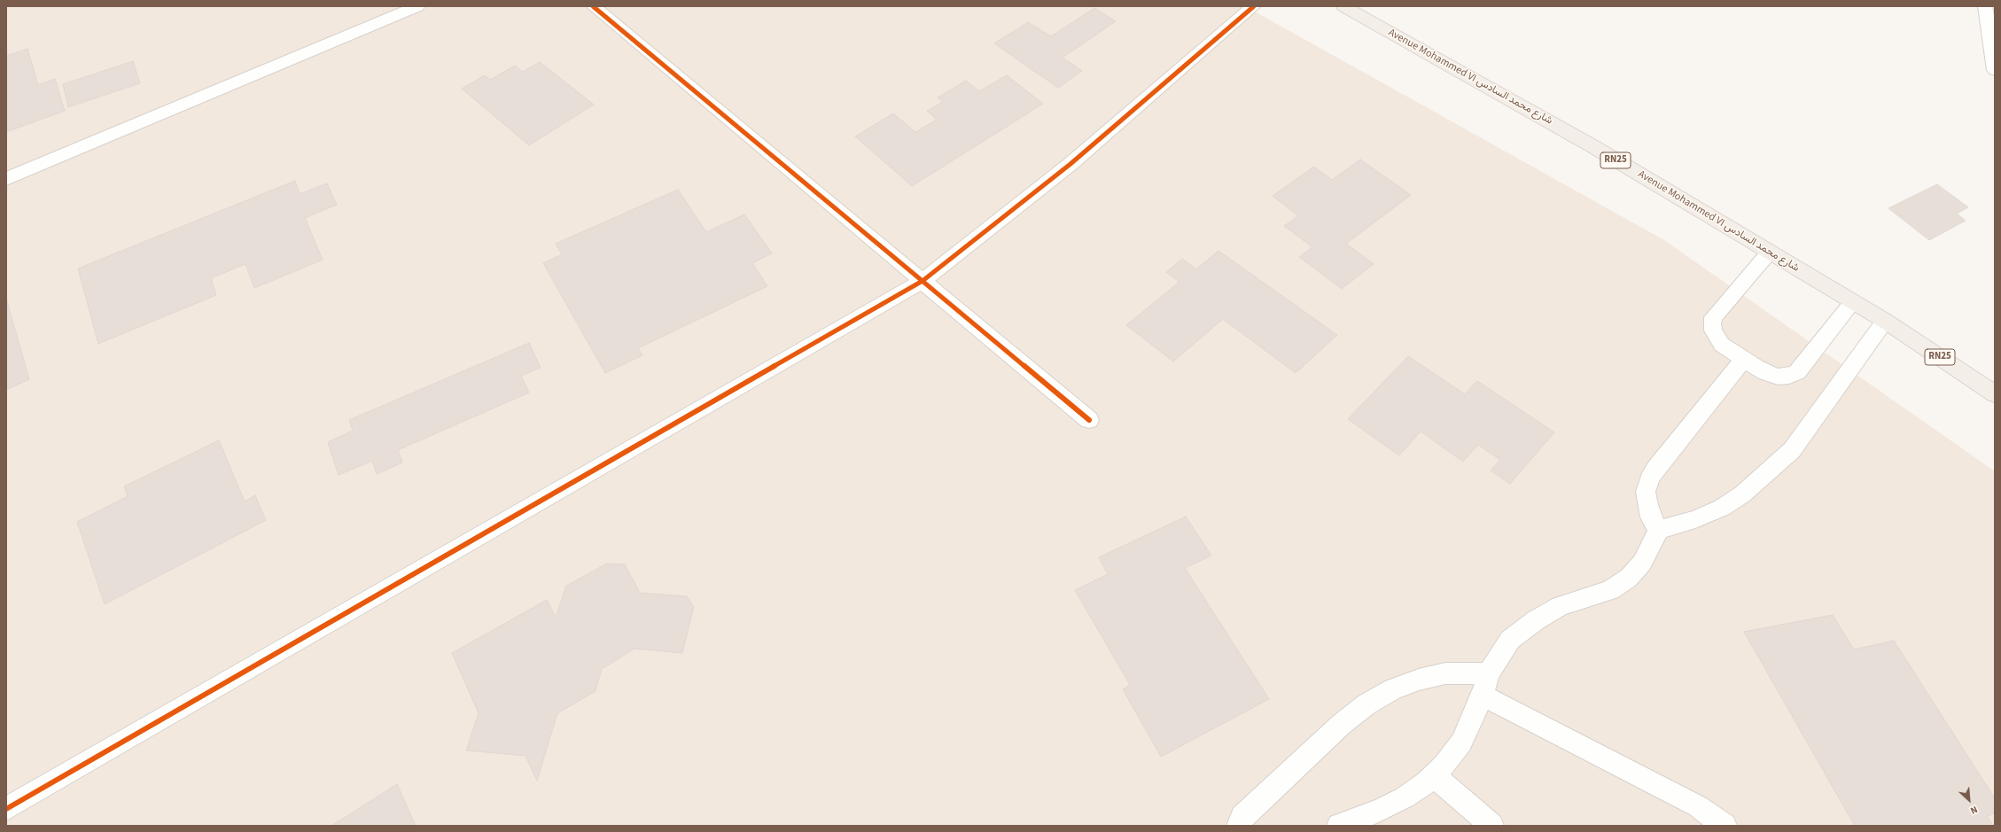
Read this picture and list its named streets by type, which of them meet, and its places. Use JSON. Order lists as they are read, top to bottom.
{
  "streets": {
    "main road": ["Avenue Mohammed VI شارع محمد السادس", "RN25"]
  },
  "north": "bottom right"
}
